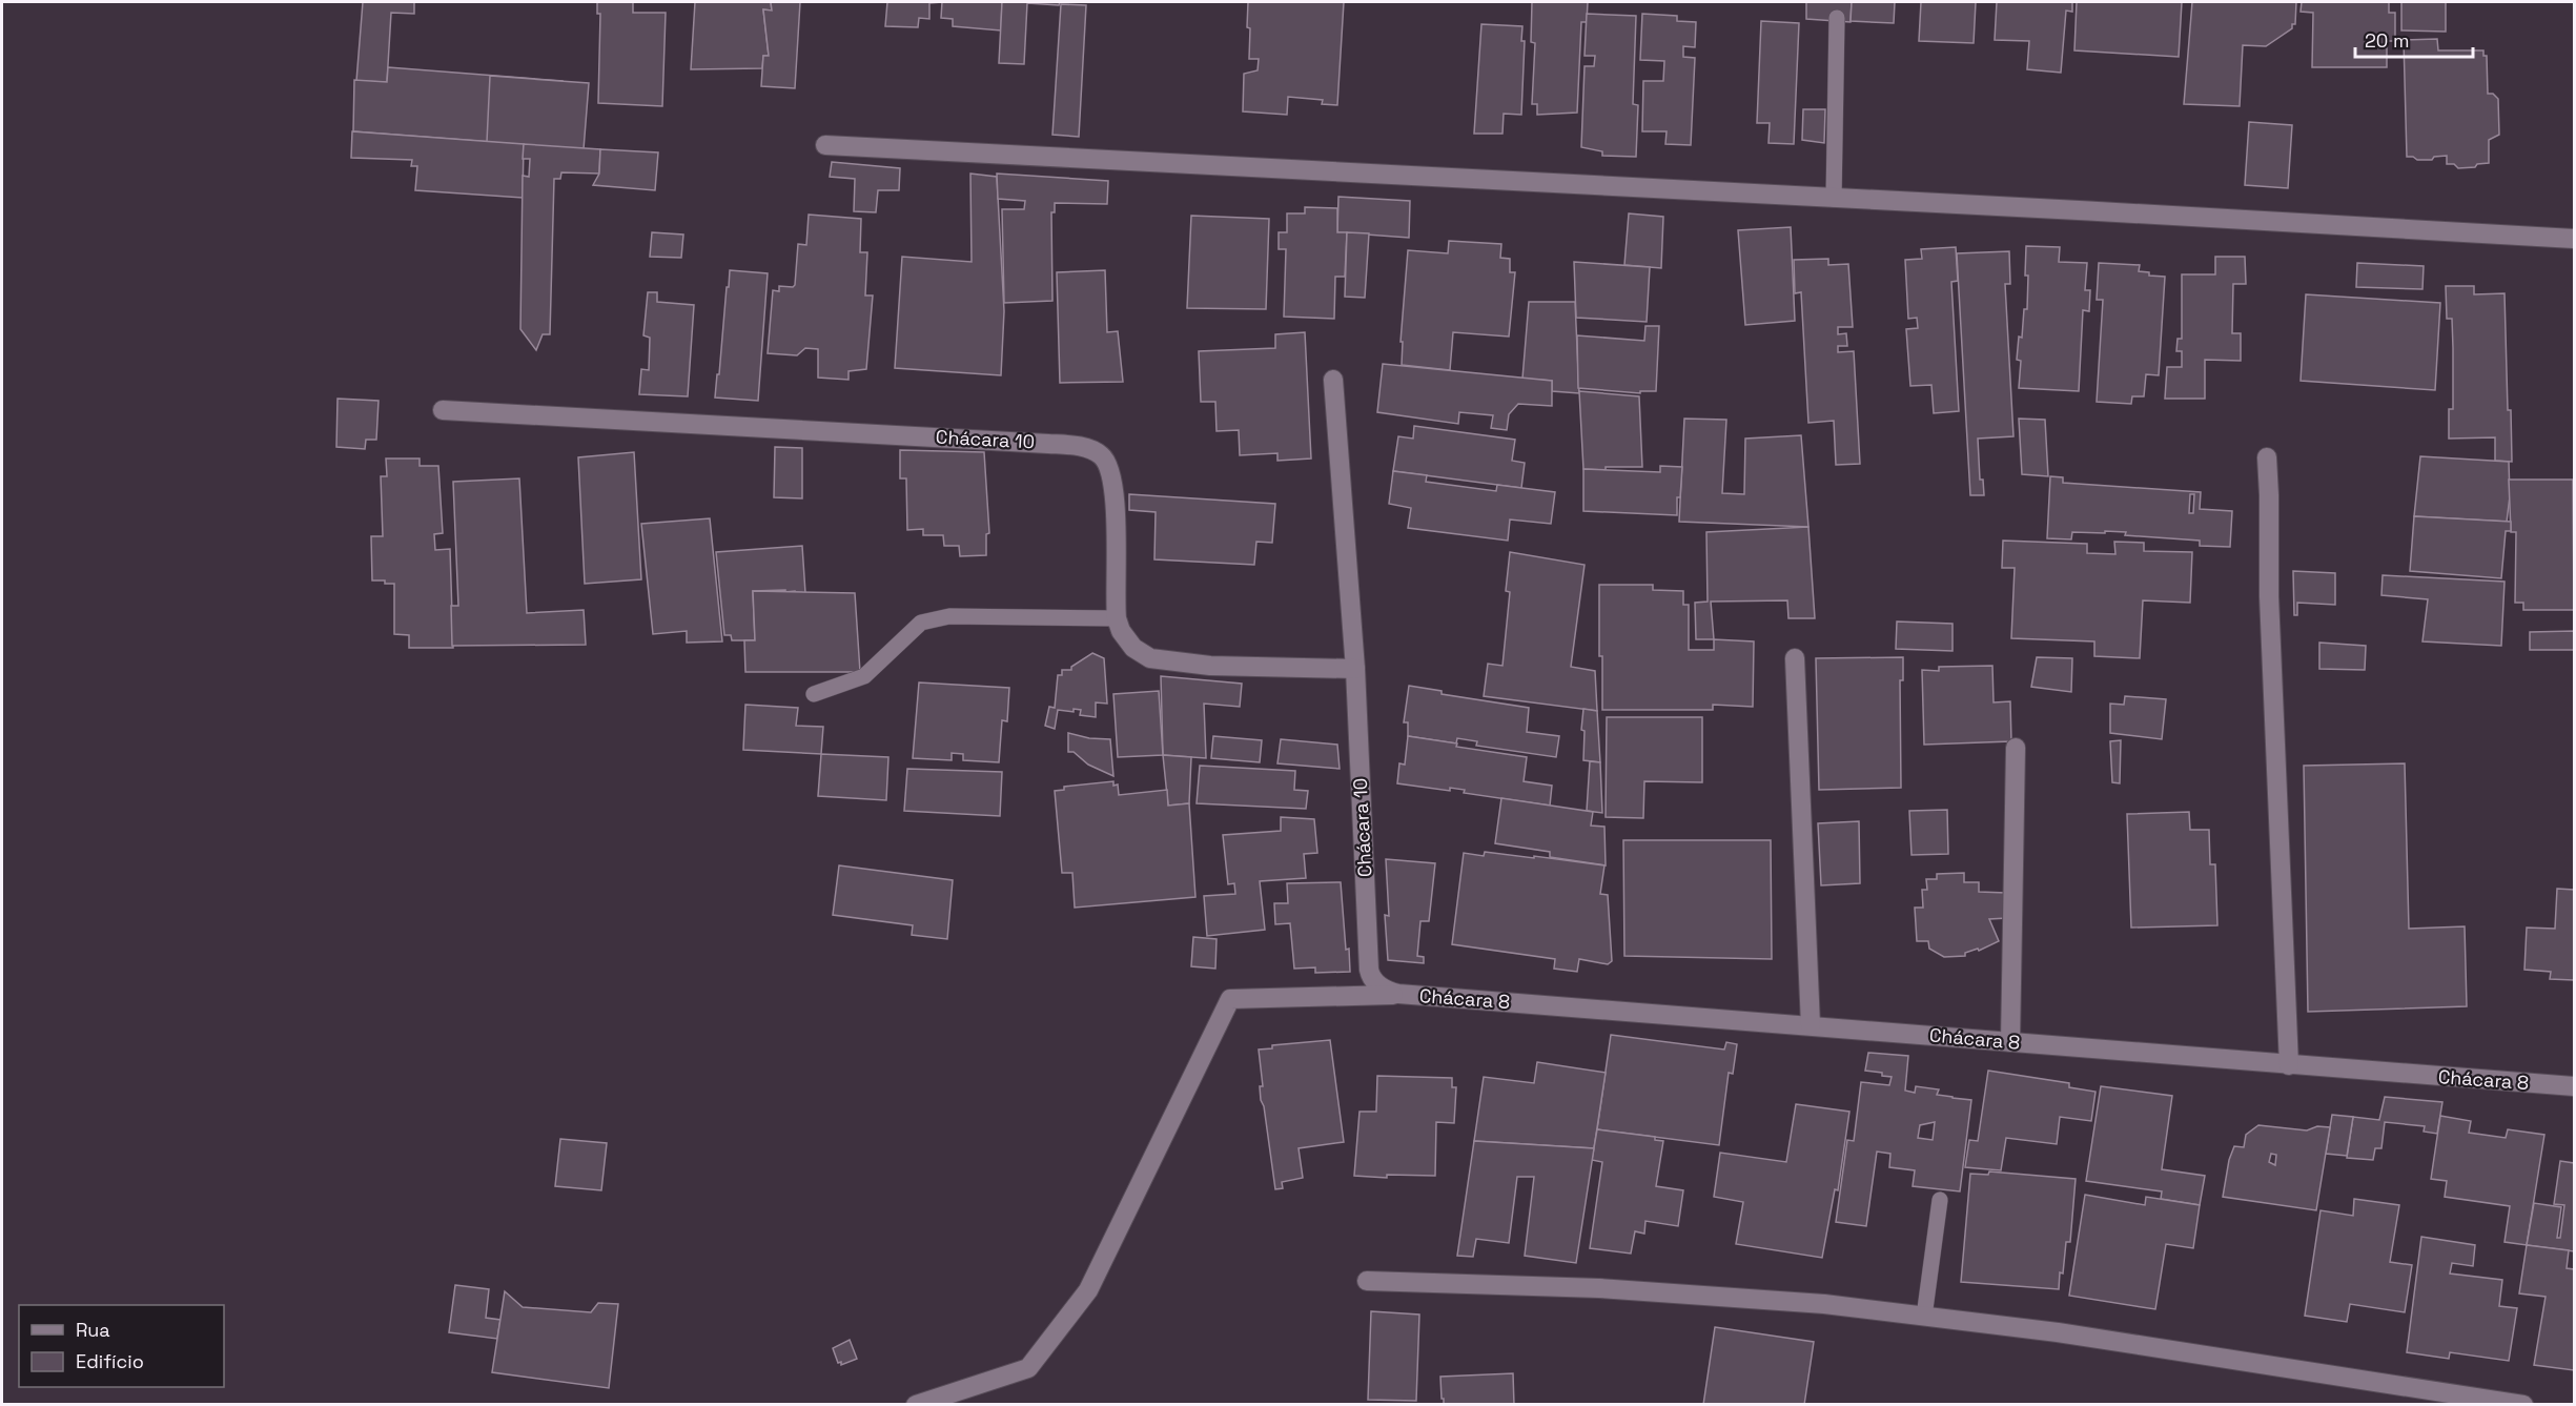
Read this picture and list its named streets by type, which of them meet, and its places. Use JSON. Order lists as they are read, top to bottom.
{
  "streets": {
    "street": ["Chácara 10", "Chácara 8"]
  },
  "crossings": [
    ["Chácara 10", "Chácara 8"]
  ],
  "legend": ["Rua", "Edifício"],
  "scale_bar": "20 m"
}
